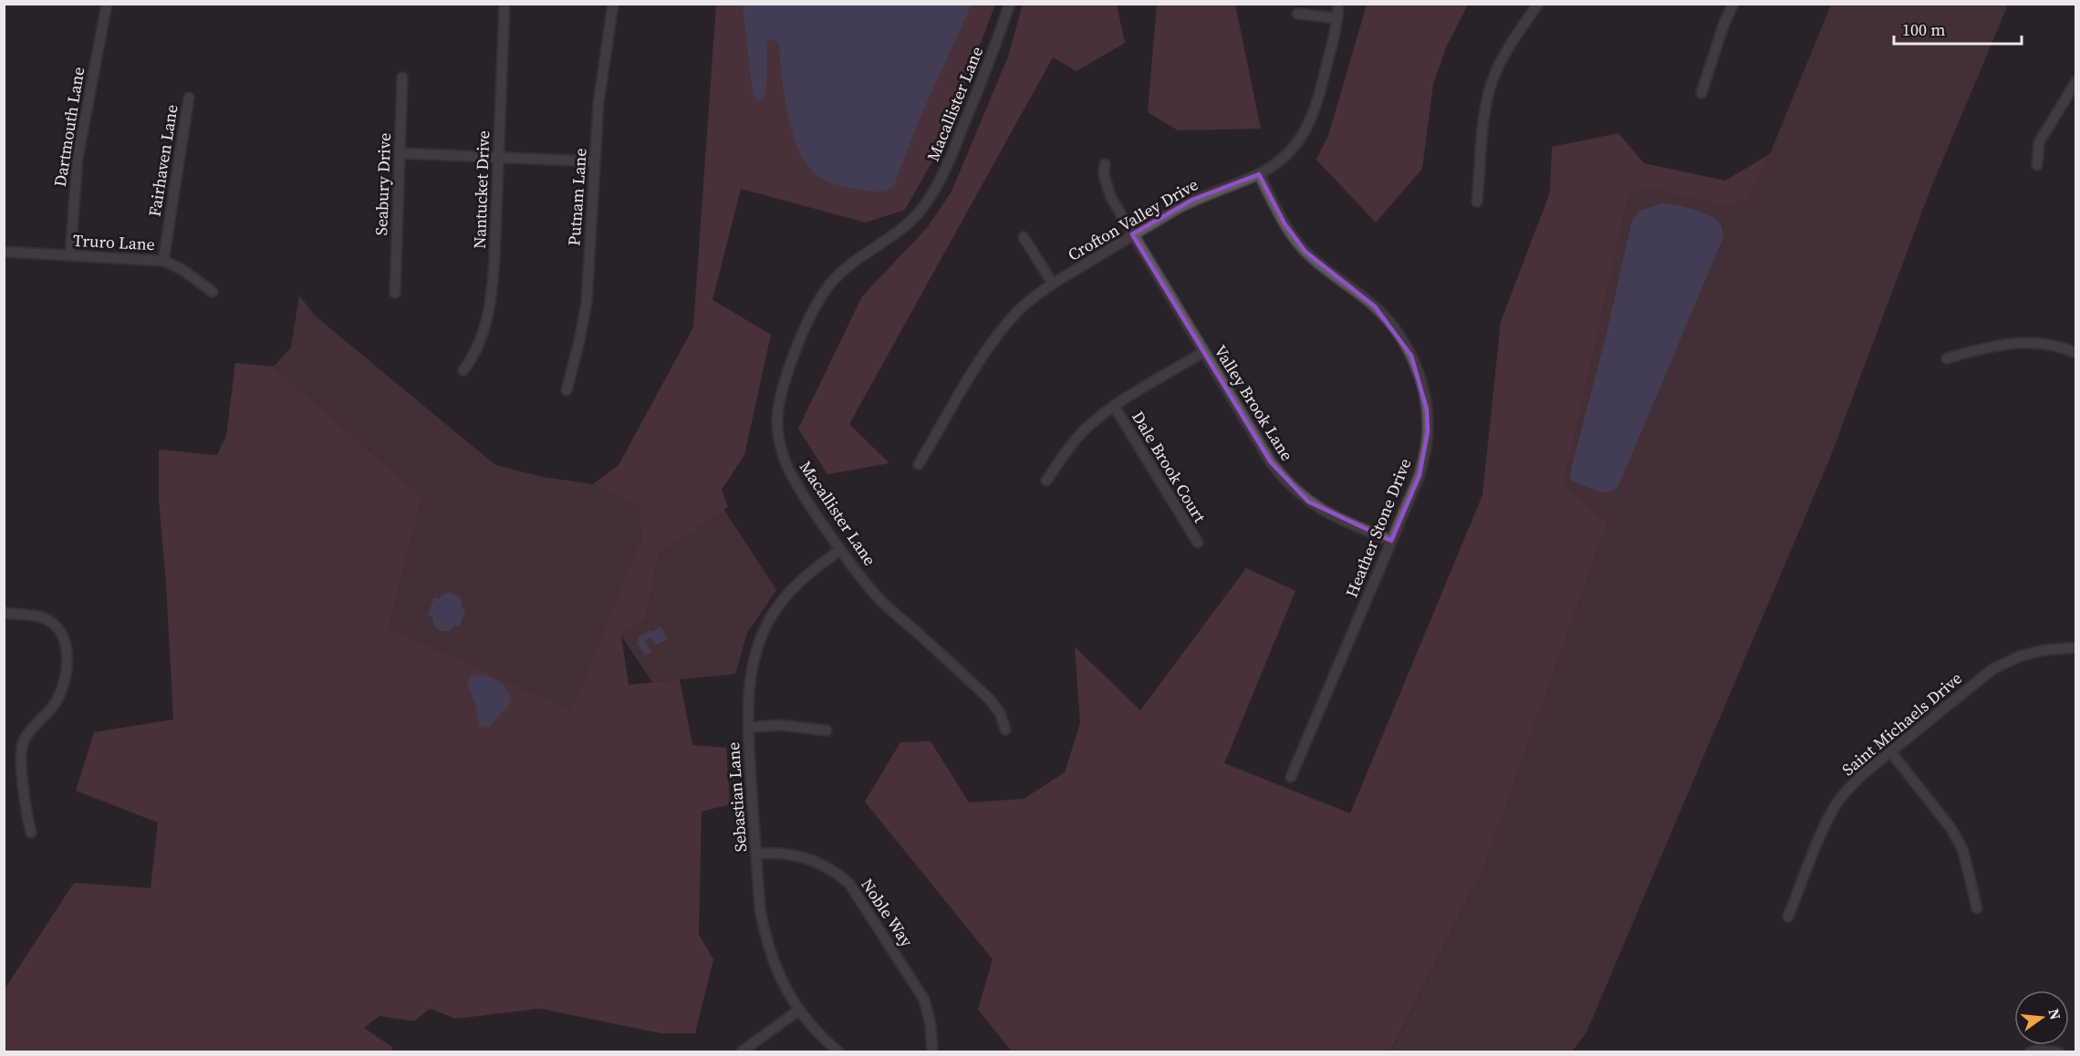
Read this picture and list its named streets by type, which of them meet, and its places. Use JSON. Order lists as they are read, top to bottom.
{
  "streets": {
    "street": [
      "Macallister Lane",
      "Dartmouth Lane",
      "Fairhaven Lane",
      "Seabury Drive",
      "Nantucket Drive",
      "Putnam Lane",
      "Crofton Valley Drive",
      "Truro Lane",
      "Valley Brook Lane",
      "Dale Brook Court",
      "Heather Stone Drive",
      "Saint Michaels Drive",
      "Sebastian Lane",
      "Noble Way"
    ]
  },
  "crossings": [
    ["Macallister Lane", "Sebastian Lane"],
    ["Dartmouth Lane", "Truro Lane"],
    ["Fairhaven Lane", "Truro Lane"],
    ["Crofton Valley Drive", "Valley Brook Lane"],
    ["Crofton Valley Drive", "Heather Stone Drive"],
    ["Valley Brook Lane", "Heather Stone Drive"],
    ["Sebastian Lane", "Noble Way"]
  ],
  "scale_bar": "100 m",
  "north": "right"
}
